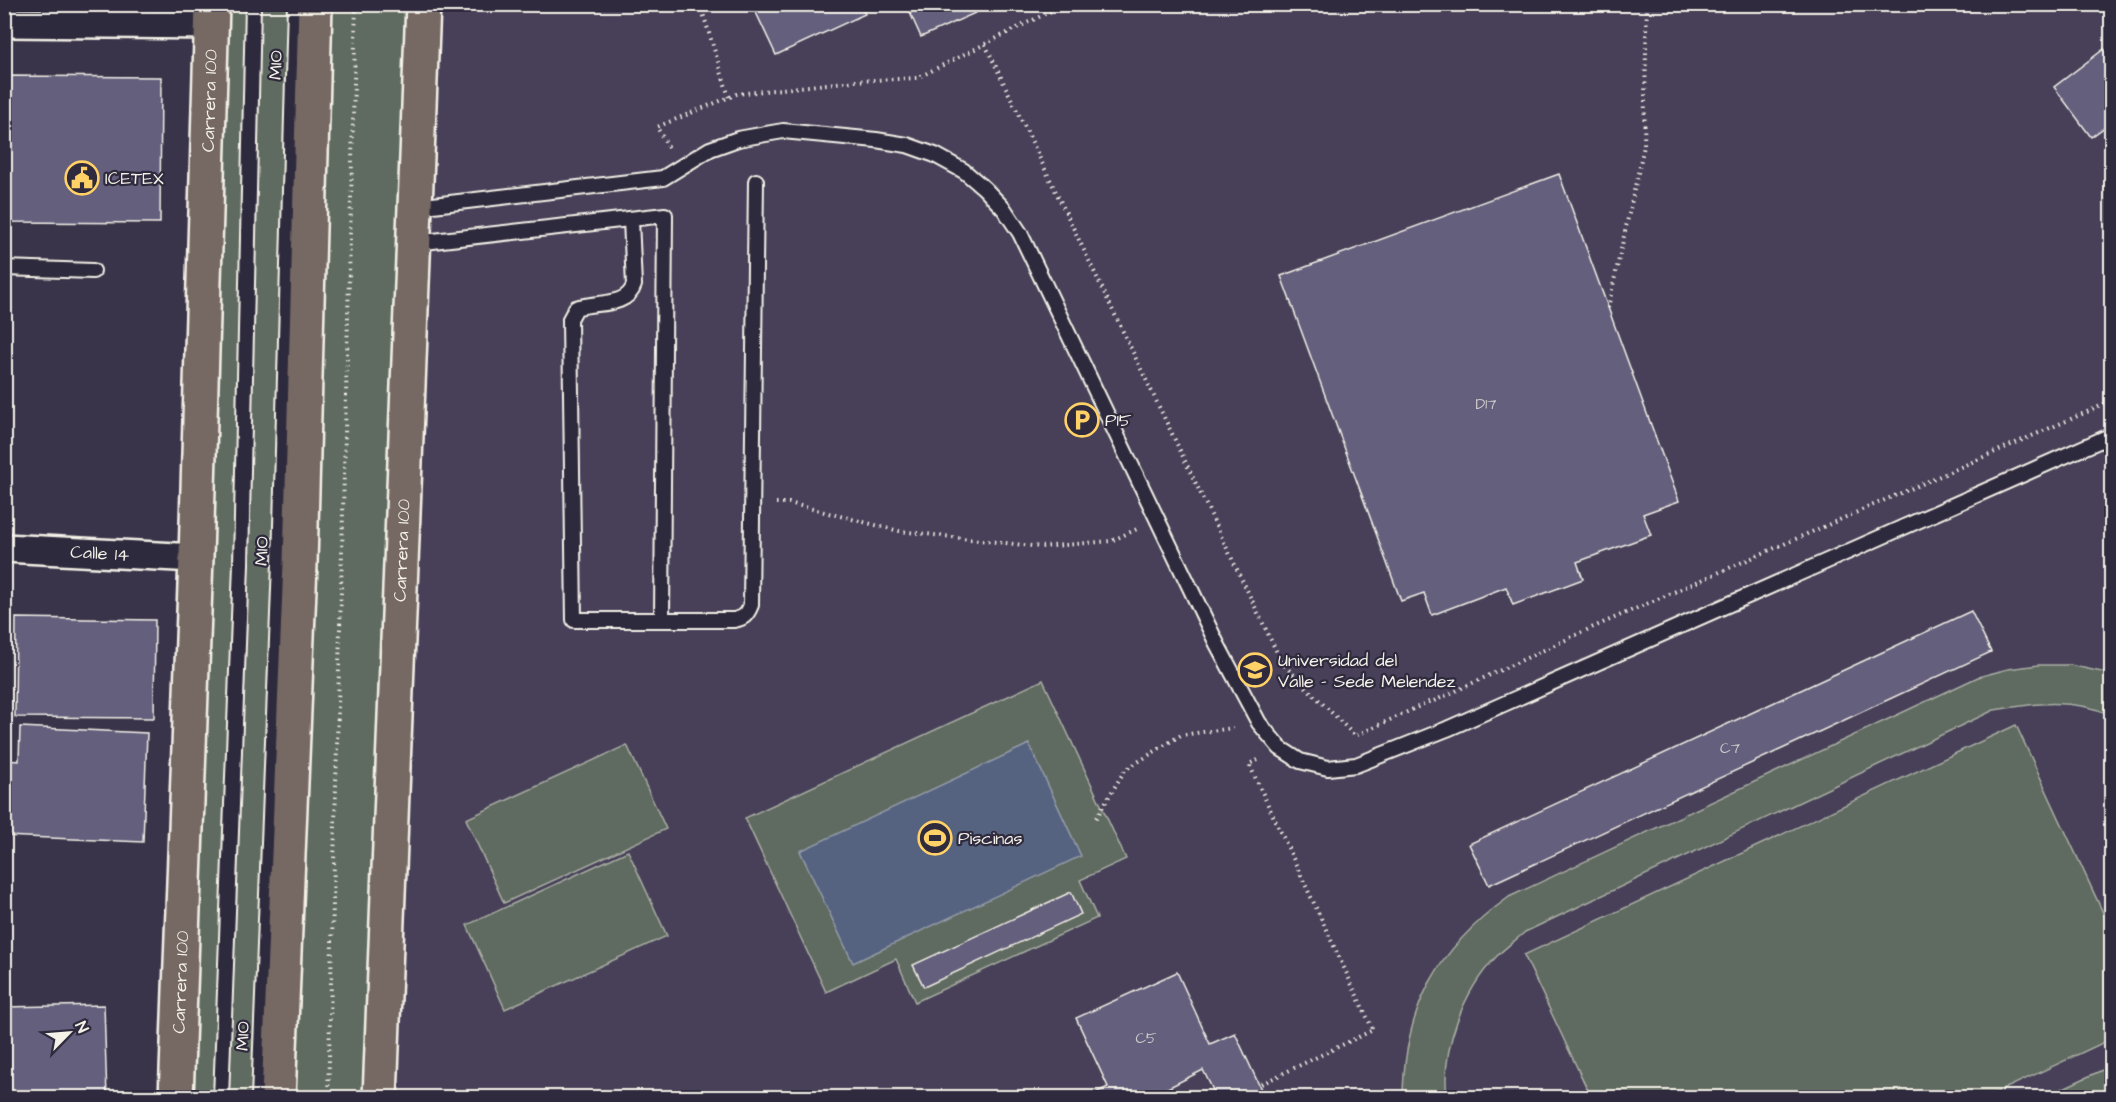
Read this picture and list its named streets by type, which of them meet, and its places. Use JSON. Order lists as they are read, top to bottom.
{
  "streets": {
    "main road": ["Carrera 100"],
    "street": ["Calle 14"],
    "lane": ["MIO"]
  },
  "crossings": [
    ["Carrera 100", "Calle 14"]
  ],
  "places": {
    "public building": ["ICETEX"],
    "parking": ["P15"],
    "school or university": ["Universidad del Valle - Sede Melendez"],
    "sports": ["Piscinas"]
  },
  "house_numbers": ["D17", "C7", "C5"],
  "north": "top right"
}
